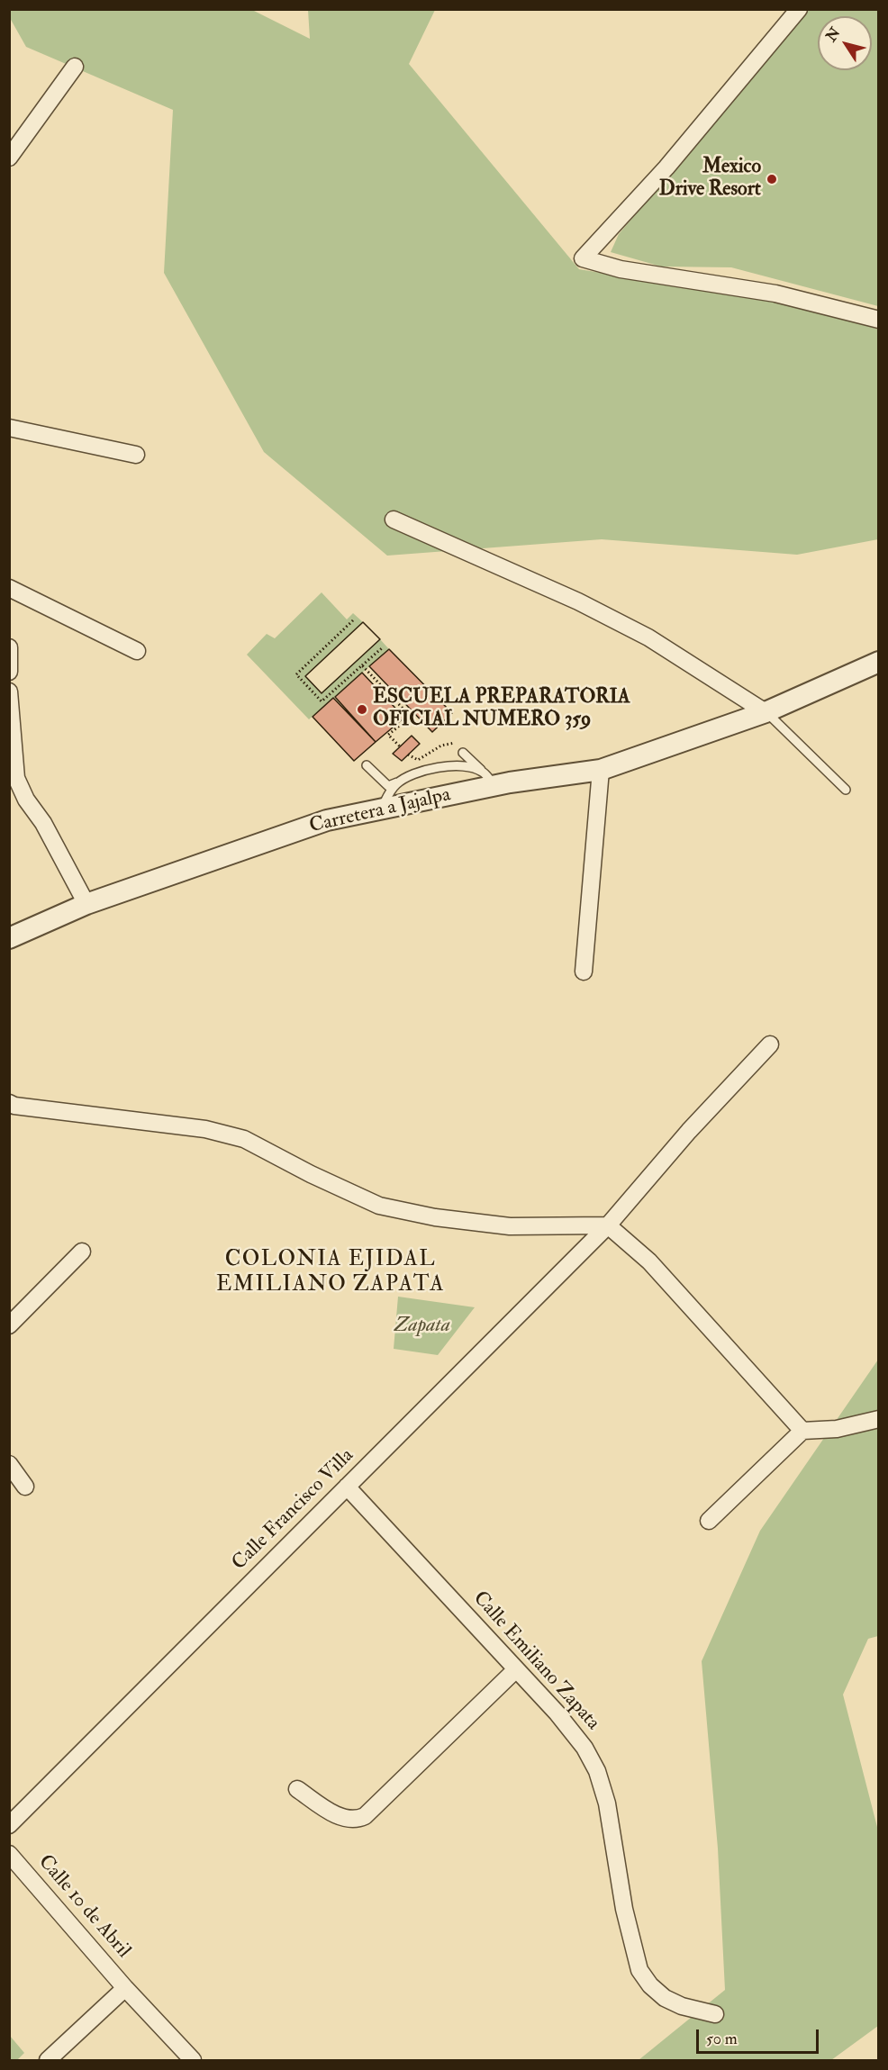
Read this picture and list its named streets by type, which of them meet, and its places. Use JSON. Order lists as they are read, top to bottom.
{
  "streets": {
    "street": [
      "Carretera a Jajalpa",
      "Calle Francisco Villa",
      "Calle Emiliano Zapata",
      "Calle 10 de Abril"
    ]
  },
  "crossings": [
    ["Calle Francisco Villa", "Calle Emiliano Zapata"]
  ],
  "districts": ["COLONIA EJIDAL EMILIANO ZAPATA"],
  "parks": ["Zapata"],
  "places": ["Mexico Drive Resort", "ESCUELA PREPARATORIA OFICIAL NUMERO 359"],
  "scale_bar": "50 m",
  "north": "top left"
}
